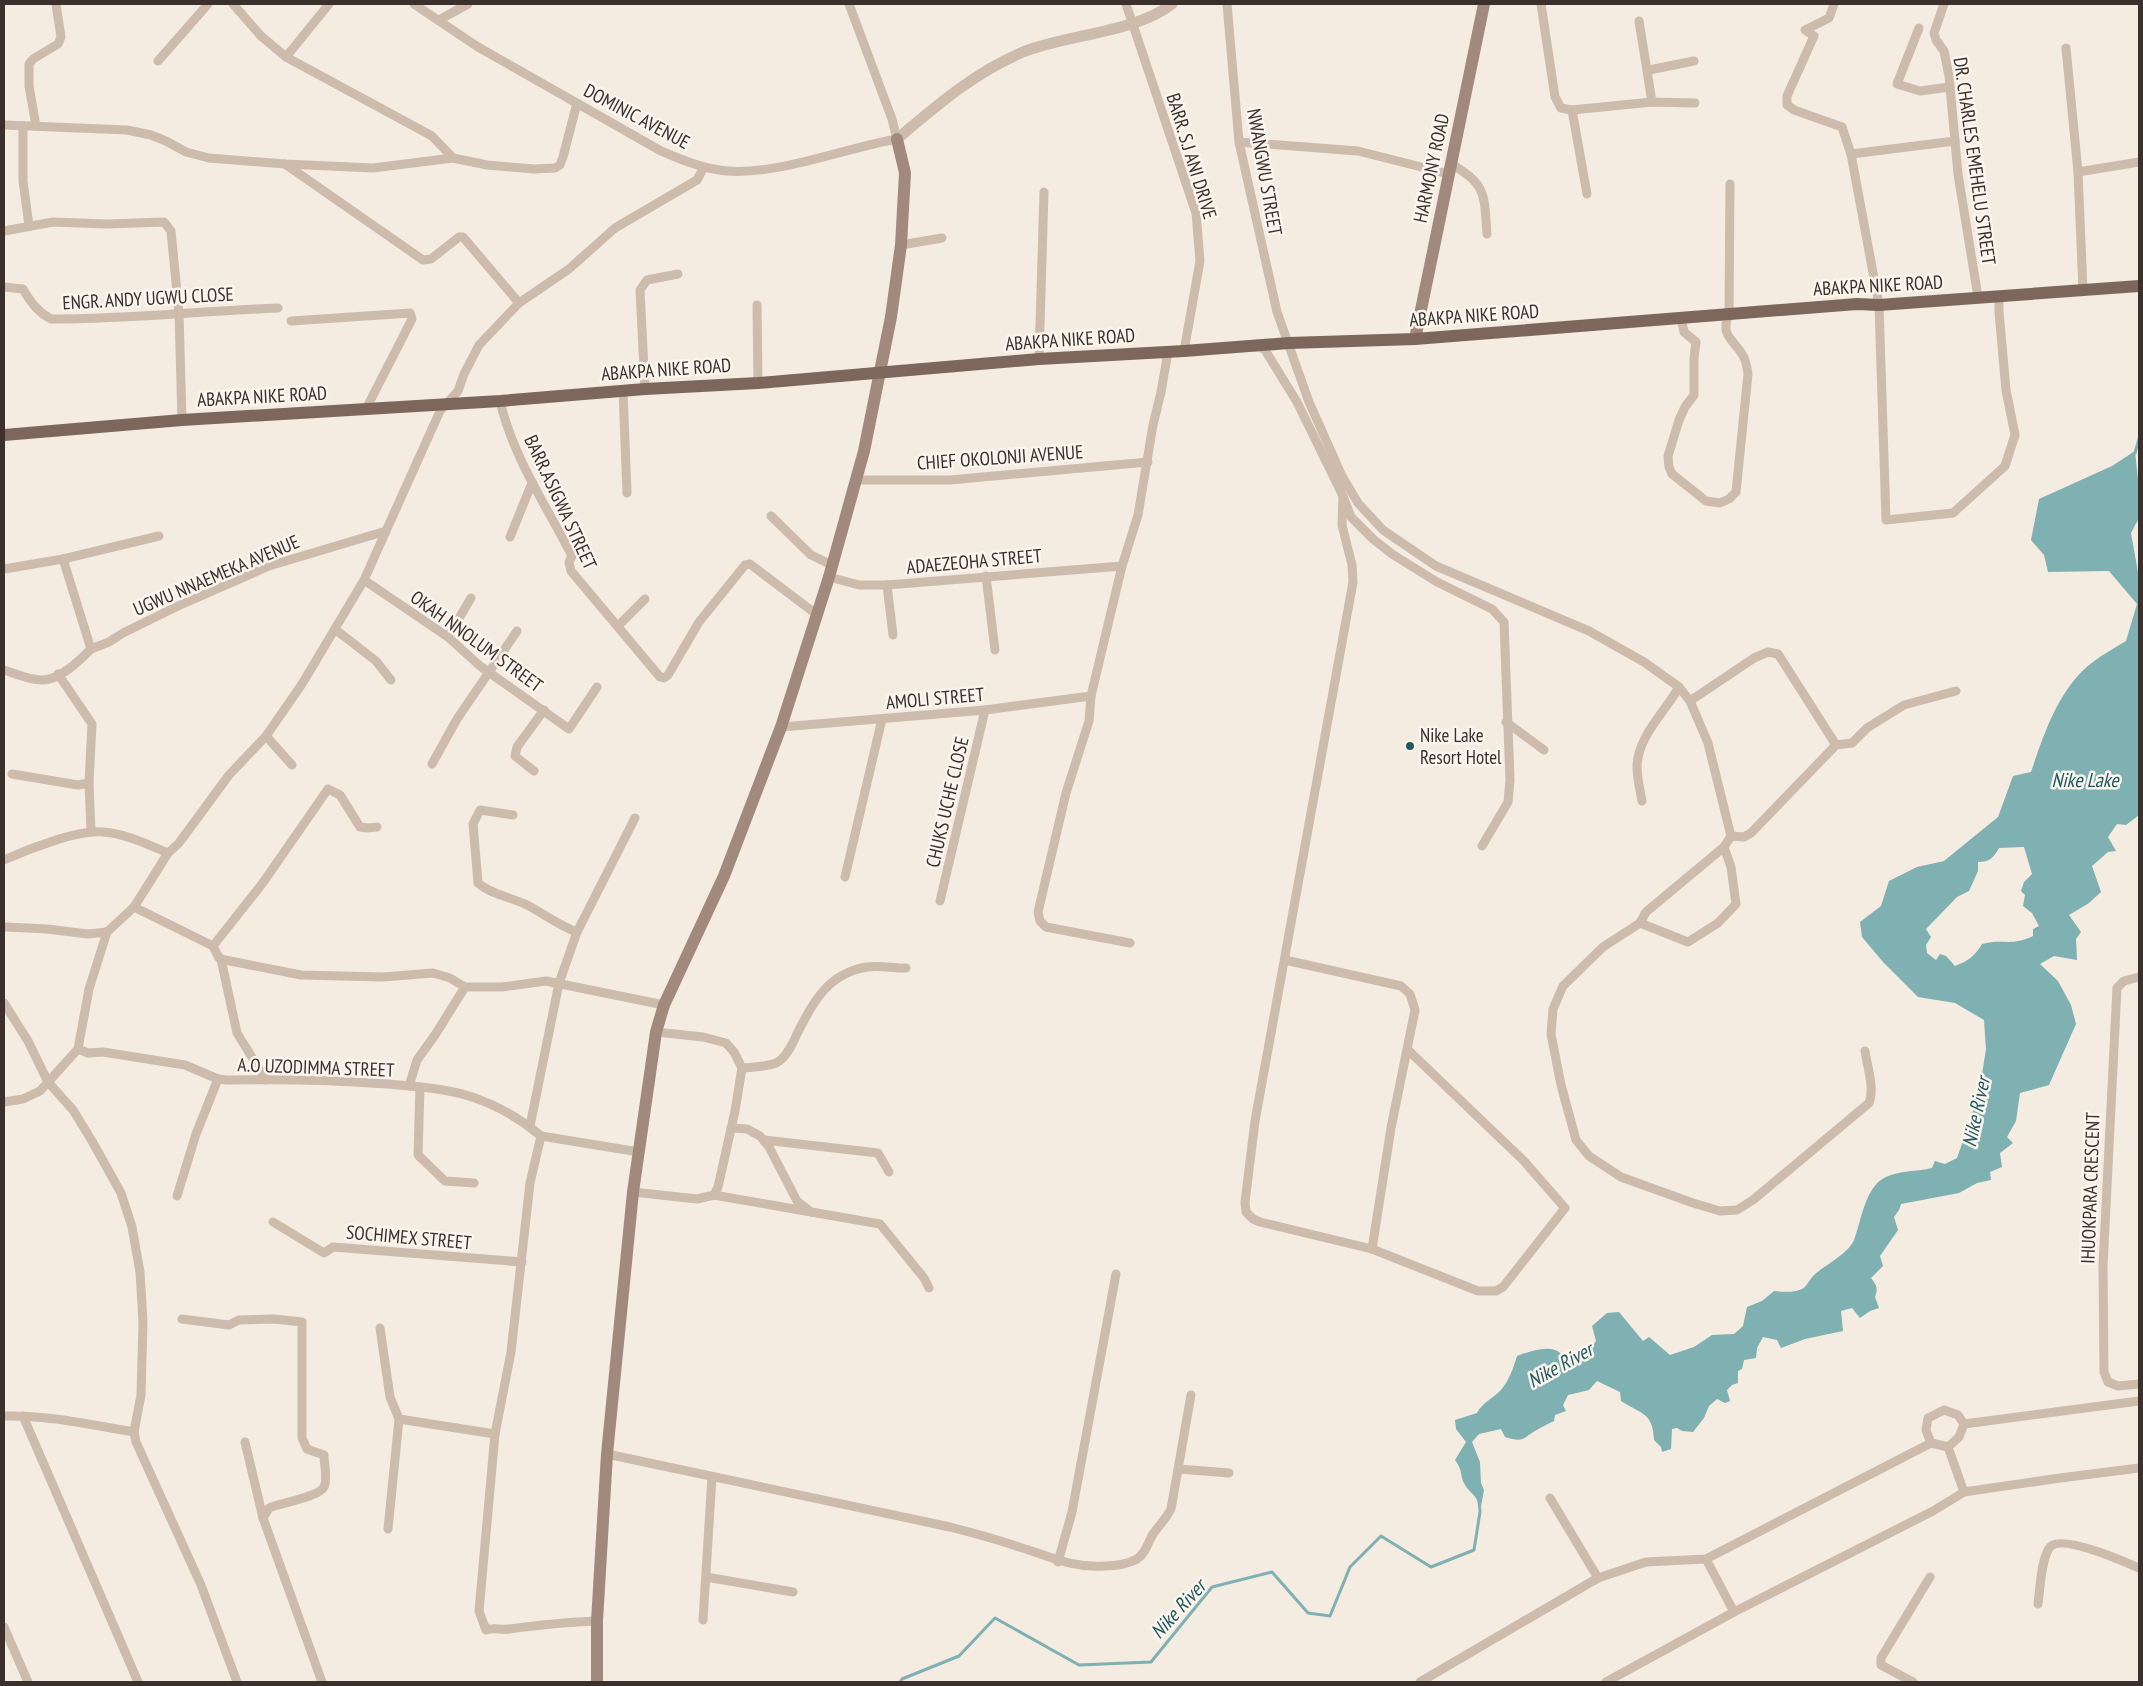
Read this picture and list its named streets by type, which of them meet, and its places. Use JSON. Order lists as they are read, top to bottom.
{
  "streets": {
    "main road": ["HARMONY ROAD", "ABAKPA NIKE ROAD"],
    "street": [
      "DOMINIC AVENUE",
      "BARR. S.J ANI DRIVE",
      "DR. CHARLES EMEHELU STREET",
      "NWANGWU STREET",
      "ENGR. ANDY UGWU CLOSE",
      "CHIEF OKOLONJI AVENUE",
      "BARR.ASIGWA STREET",
      "ADAEZEOHA STREET",
      "UGWU NNAEMEKA AVENUE",
      "OKAH NNOLUM STREET",
      "AMOLI STREET",
      "CHUKS UCHE CLOSE",
      "A.O UZODIMMA STREET",
      "IHUOKPARA CRESCENT",
      "SOCHIMEX STREET"
    ]
  },
  "crossings": [
    ["BARR. S.J ANI DRIVE", "ABAKPA NIKE ROAD"],
    ["DR. CHARLES EMEHELU STREET", "ABAKPA NIKE ROAD"],
    ["HARMONY ROAD", "ABAKPA NIKE ROAD"],
    ["NWANGWU STREET", "ABAKPA NIKE ROAD"],
    ["ABAKPA NIKE ROAD", "BARR.ASIGWA STREET"],
    ["AMOLI STREET", "CHUKS UCHE CLOSE"]
  ],
  "water": ["Nike Lake", "Nike River"],
  "places": ["Nike Lake Resort Hotel"]
}
